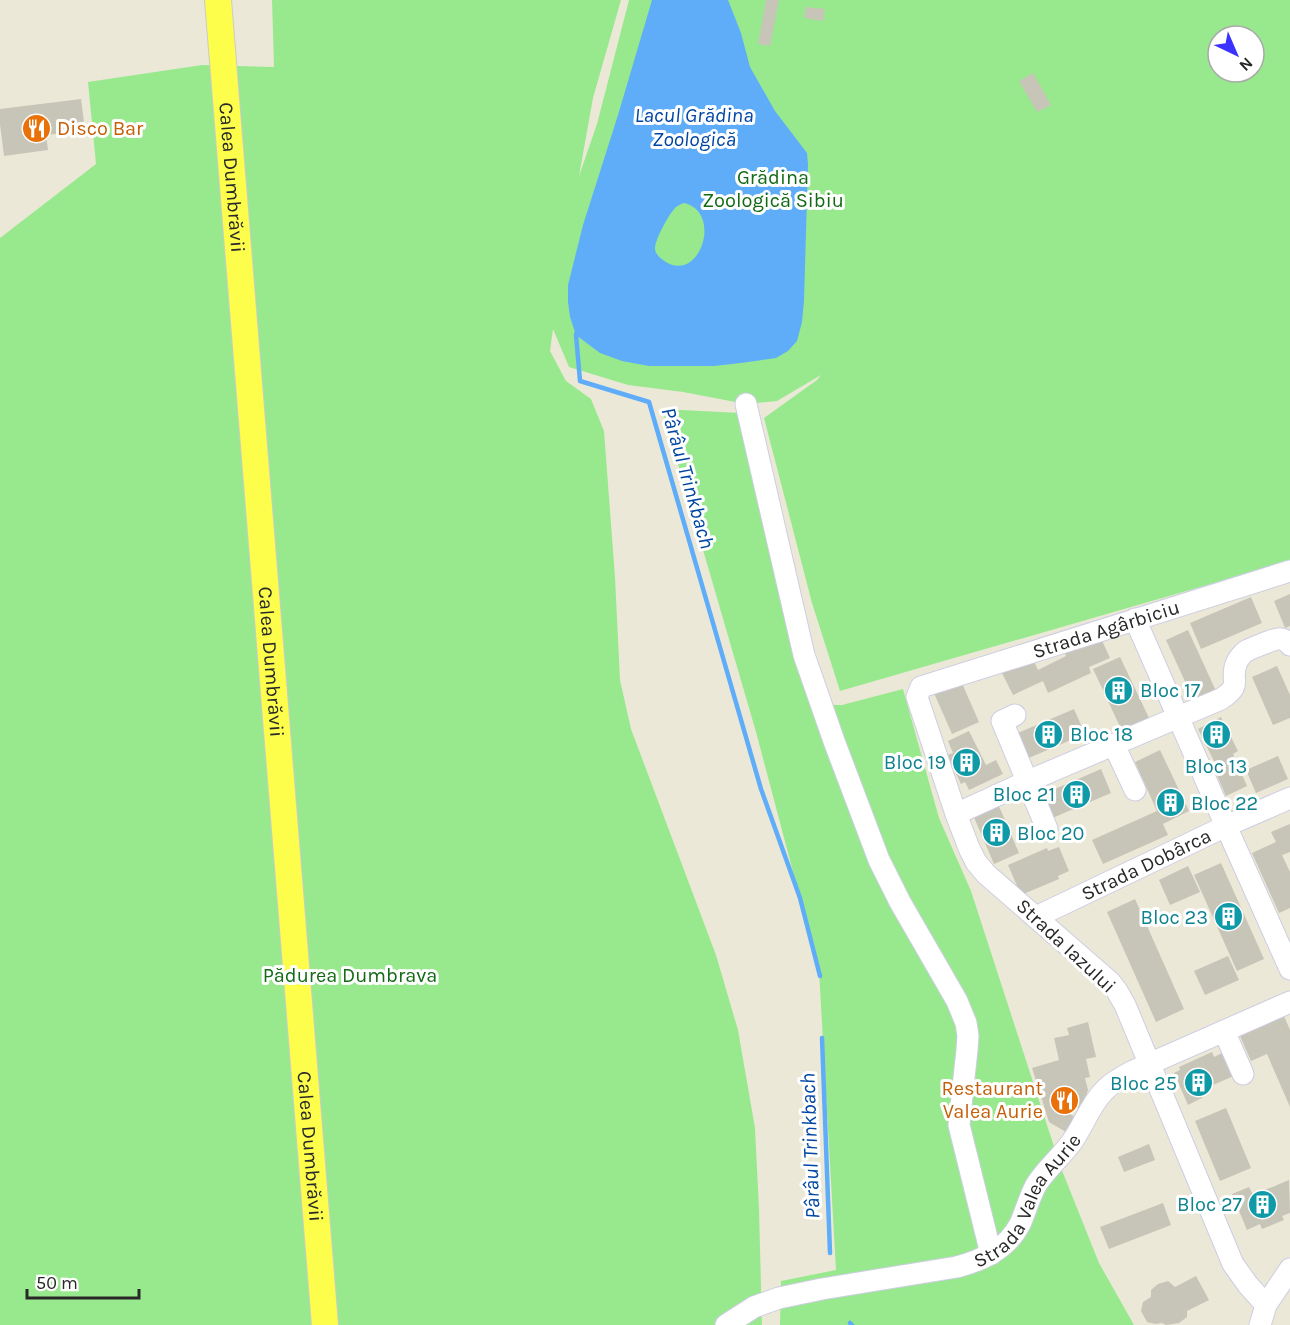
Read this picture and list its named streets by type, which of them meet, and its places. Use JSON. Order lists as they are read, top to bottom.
{
  "streets": {
    "main road": ["Calea Dumbrăvii"],
    "street": [
      "Strada Agârbiciu",
      "Strada Dobârca",
      "Strada Iazului",
      "Strada Valea Aurie"
    ]
  },
  "crossings": [
    ["Strada Agârbiciu", "Strada Iazului"],
    ["Strada Dobârca", "Strada Iazului"],
    ["Strada Iazului", "Strada Valea Aurie"]
  ],
  "water": ["Lacul Grădina Zoologică", "Pârâul Trinkbach"],
  "parks": ["Grădina Zoologică Sibiu", "Pădurea Dumbrava"],
  "places": {
    "restaurant": ["Disco Bar", "Restaurant Valea Aurie"],
    "building": [
      "Bloc 17",
      "Bloc 18",
      "Bloc 13",
      "Bloc 19",
      "Bloc 21",
      "Bloc 22",
      "Bloc 20",
      "Bloc 23",
      "Bloc 25",
      "Bloc 27"
    ]
  },
  "scale_bar": "50 m",
  "north": "bottom right"
}
